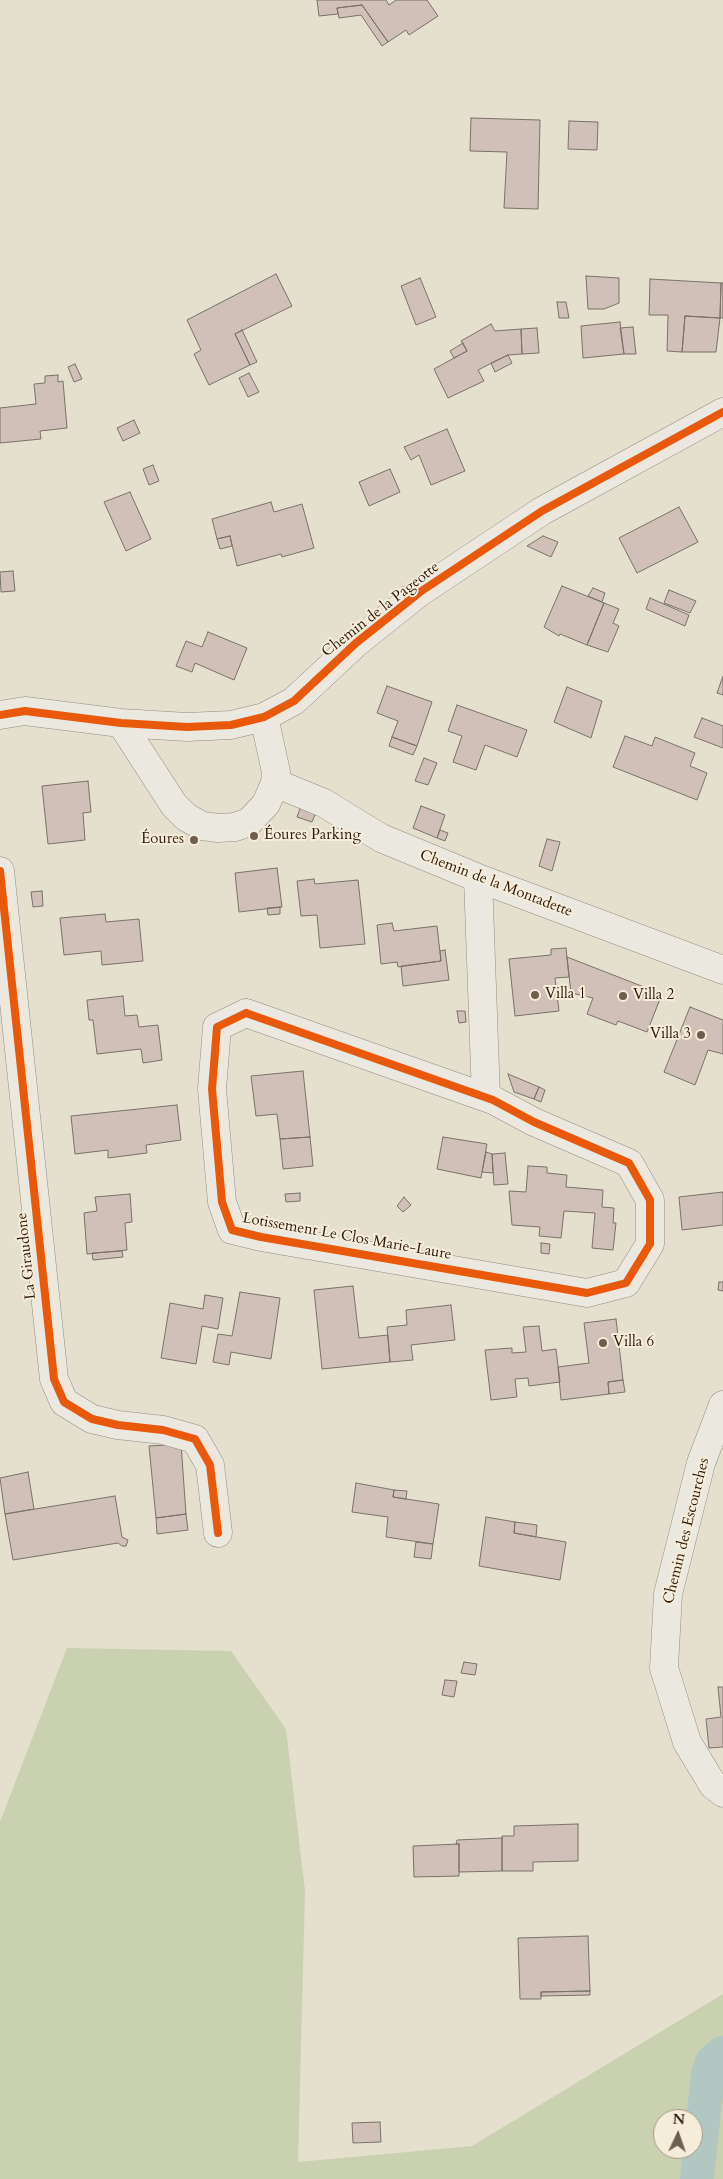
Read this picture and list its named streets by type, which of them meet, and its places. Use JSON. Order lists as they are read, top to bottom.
{
  "streets": {
    "street": [
      "Chemin de la Pageotte",
      "Chemin de la Montadette",
      "Lotissement Le Clos Marie-Laure",
      "La Giraudone",
      "Chemin des Escourches"
    ]
  },
  "places": [
    "Éoures Parking",
    "Éoures",
    "Villa 1",
    "Villa 2",
    "Villa 3",
    "Villa 6"
  ],
  "north": "top"
}
